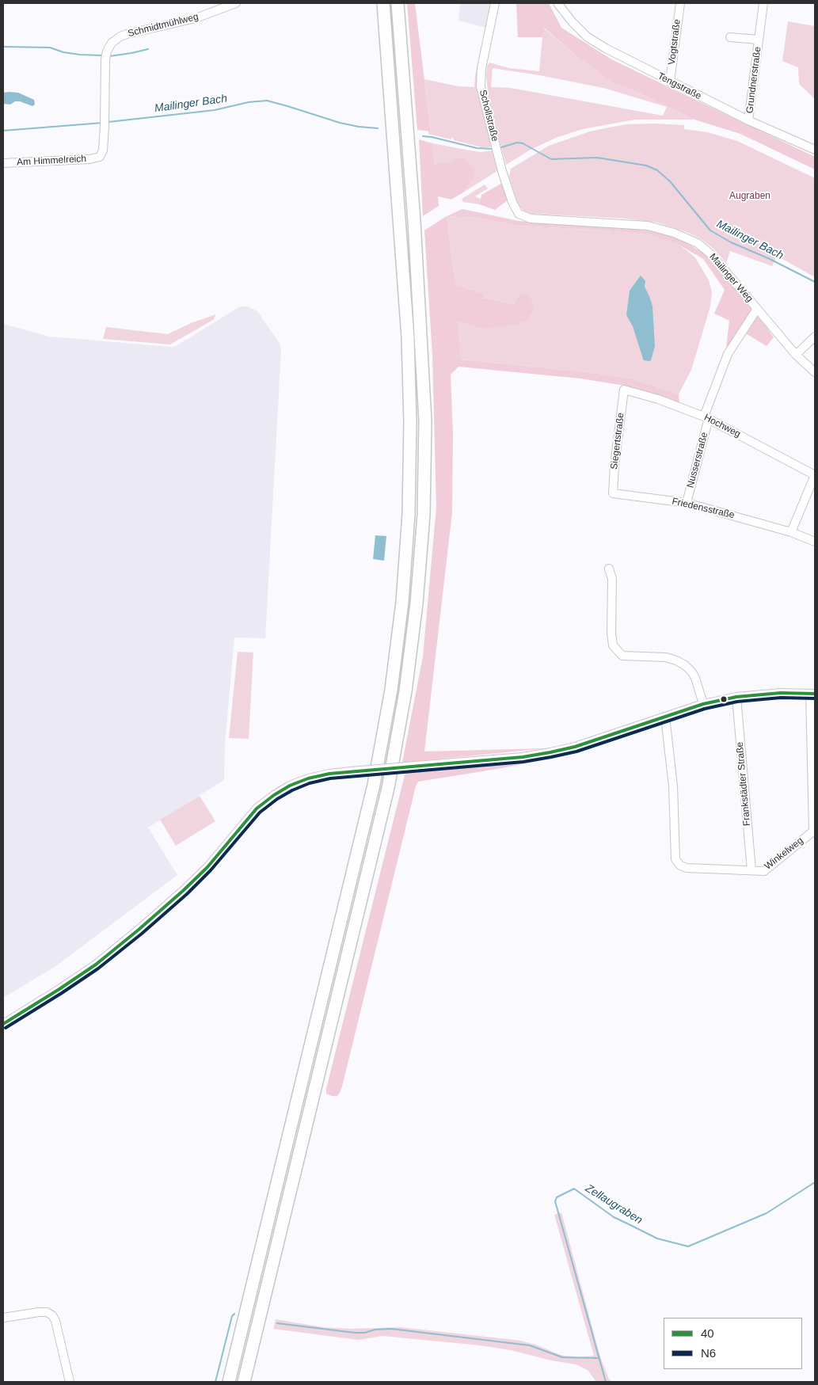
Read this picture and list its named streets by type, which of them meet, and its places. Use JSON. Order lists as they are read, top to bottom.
{
  "streets": {
    "street": [
      "Schmidtmühlweg",
      "Vogtstraße",
      "Grundnerstraße",
      "Tengstraße",
      "Schollstraße",
      "Am Himmelreich",
      "Mailinger Weg",
      "Hochweg",
      "Siegertstraße",
      "Nusserstraße",
      "Friedensstraße",
      "Frankstädter Straße",
      "Winkelweg"
    ]
  },
  "crossings": [
    ["Schmidtmühlweg", "Am Himmelreich"],
    ["Vogtstraße", "Tengstraße"],
    ["Grundnerstraße", "Tengstraße"],
    ["Schollstraße", "Mailinger Weg"],
    ["Mailinger Weg", "Nusserstraße"],
    ["Hochweg", "Siegertstraße"],
    ["Hochweg", "Nusserstraße"],
    ["Siegertstraße", "Friedensstraße"],
    ["Nusserstraße", "Friedensstraße"],
    ["Frankstädter Straße", "Winkelweg"]
  ],
  "water": ["Mailinger Bach", "Zellaugraben"],
  "parks": ["Augraben"],
  "lines": ["transit line 40", "transit line N6"],
  "legend": ["40", "N6"]
}
